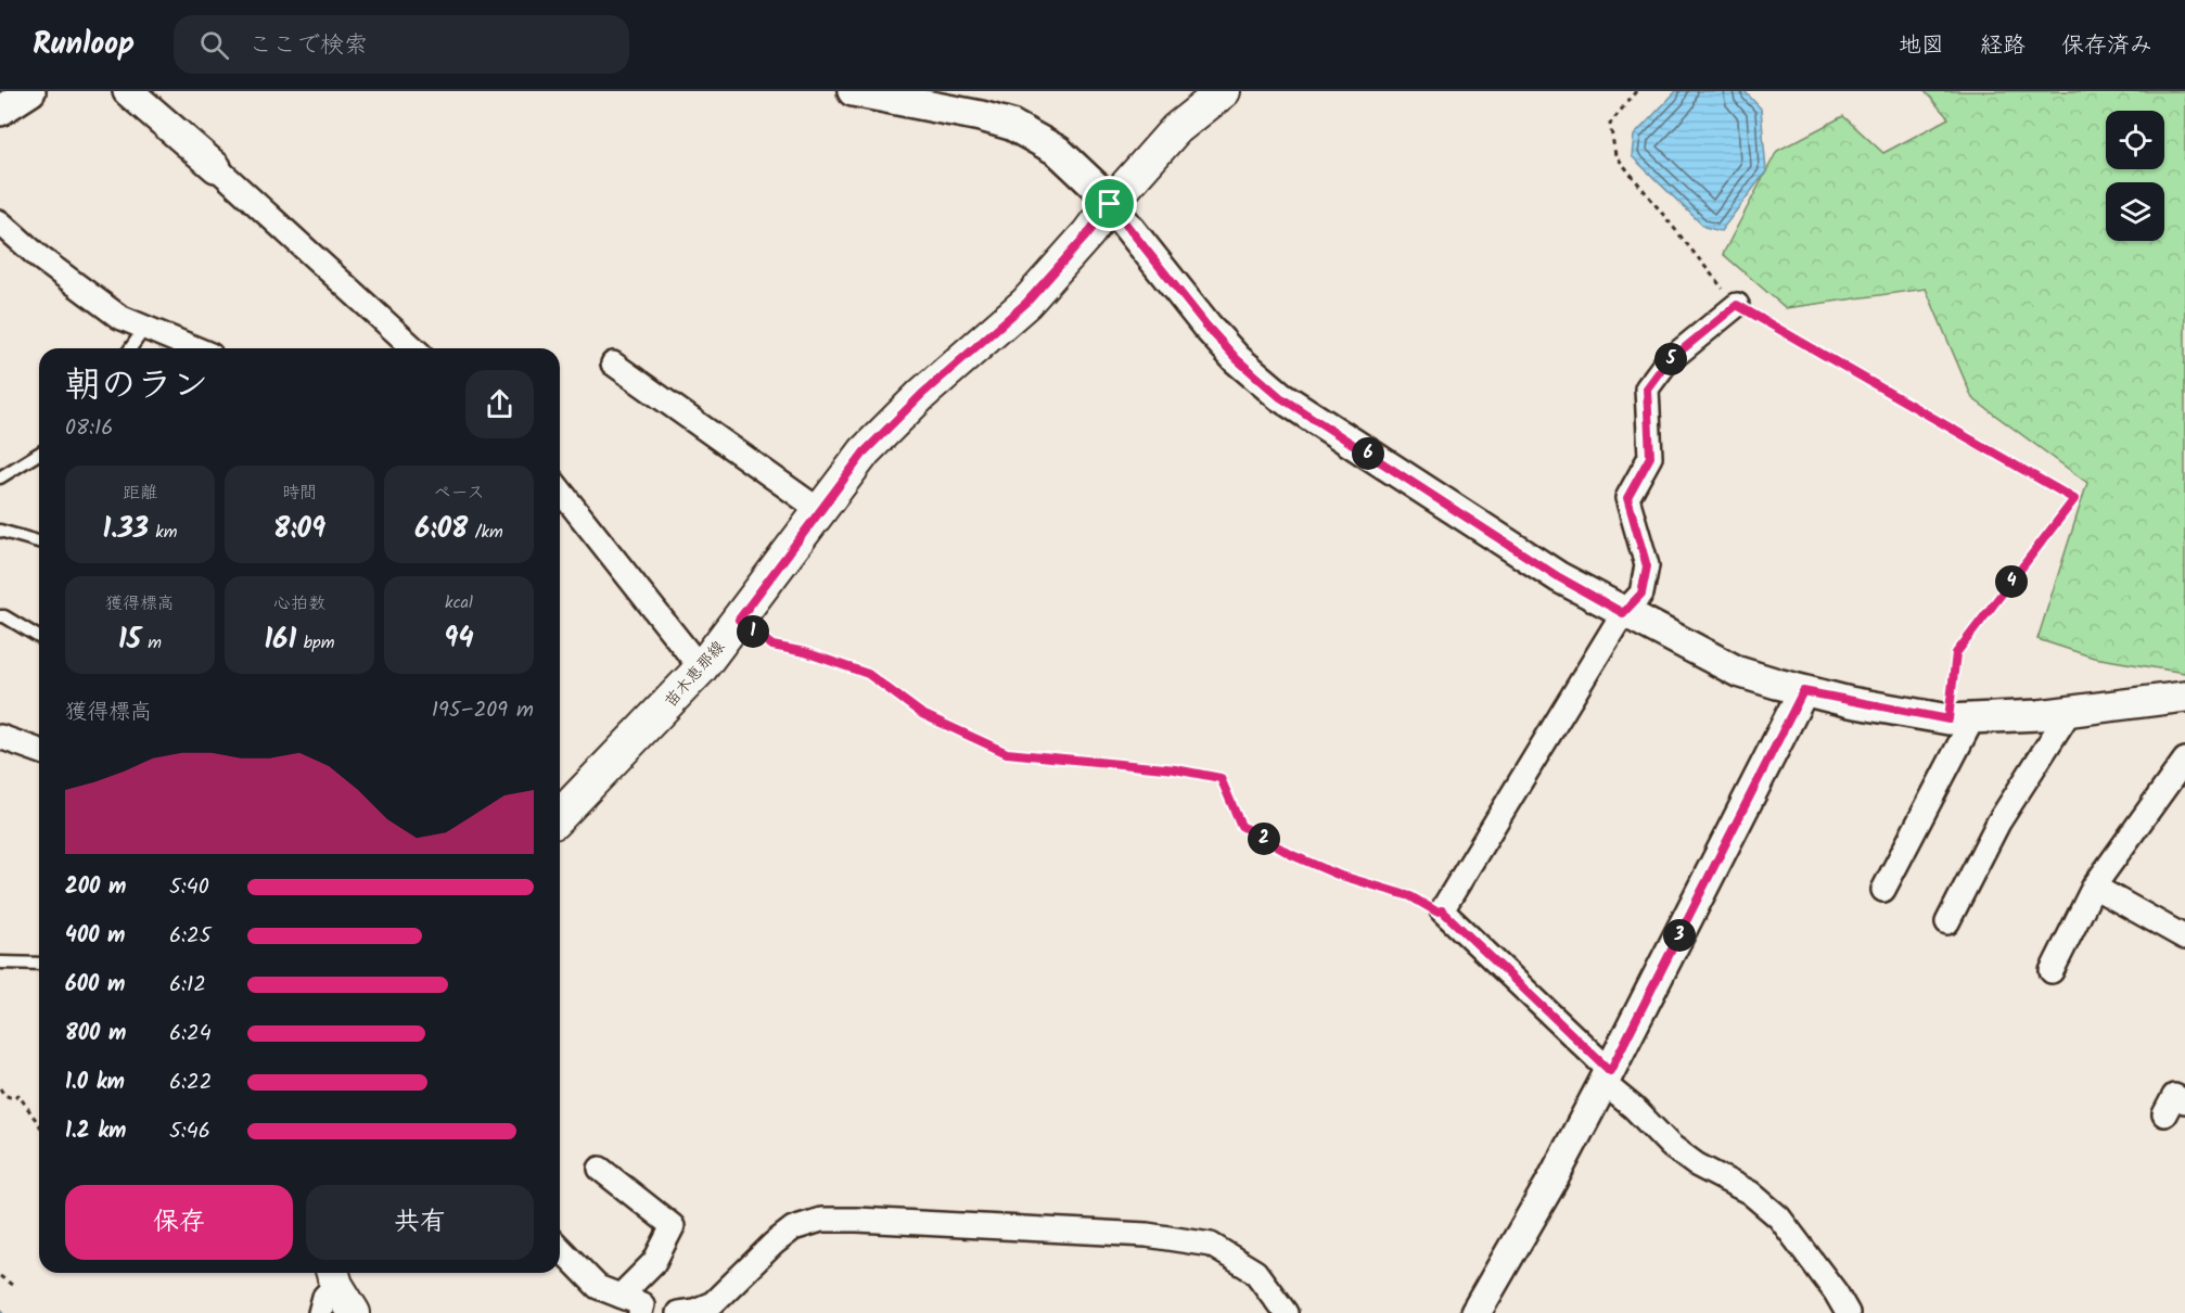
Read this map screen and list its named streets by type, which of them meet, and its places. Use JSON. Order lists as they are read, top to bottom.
{
  "streets": {
    "main road": ["苗木恵那線"]
  },
  "page": {
    "header": "Runloop",
    "search": "ここで検索",
    "nav": ["地図", "経路", "保存済み"],
    "pins": [
      "5",
      "6",
      "4",
      "1",
      "2",
      "3"
    ],
    "heading": ["朝のラン", "08:16"],
    "stats": [
      ["距離", "1.33 km"],
      ["時間", "8:09"],
      ["ペース", "6:08 /km"],
      ["獲得標高", "15 m"],
      ["心拍数", "161 bpm"],
      ["kcal", "94"]
    ],
    "chart": ["獲得標高", "195–209 m"],
    "list": [
      {
        "name": "200 m",
        "note": "5:40"
      },
      {
        "name": "400 m",
        "note": "6:25"
      },
      {
        "name": "600 m",
        "note": "6:12"
      },
      {
        "name": "800 m",
        "note": "6:24"
      },
      {
        "name": "1.0 km",
        "note": "6:22"
      },
      {
        "name": "1.2 km",
        "note": "5:46"
      }
    ],
    "buttons": ["保存", "共有"]
  }
}
